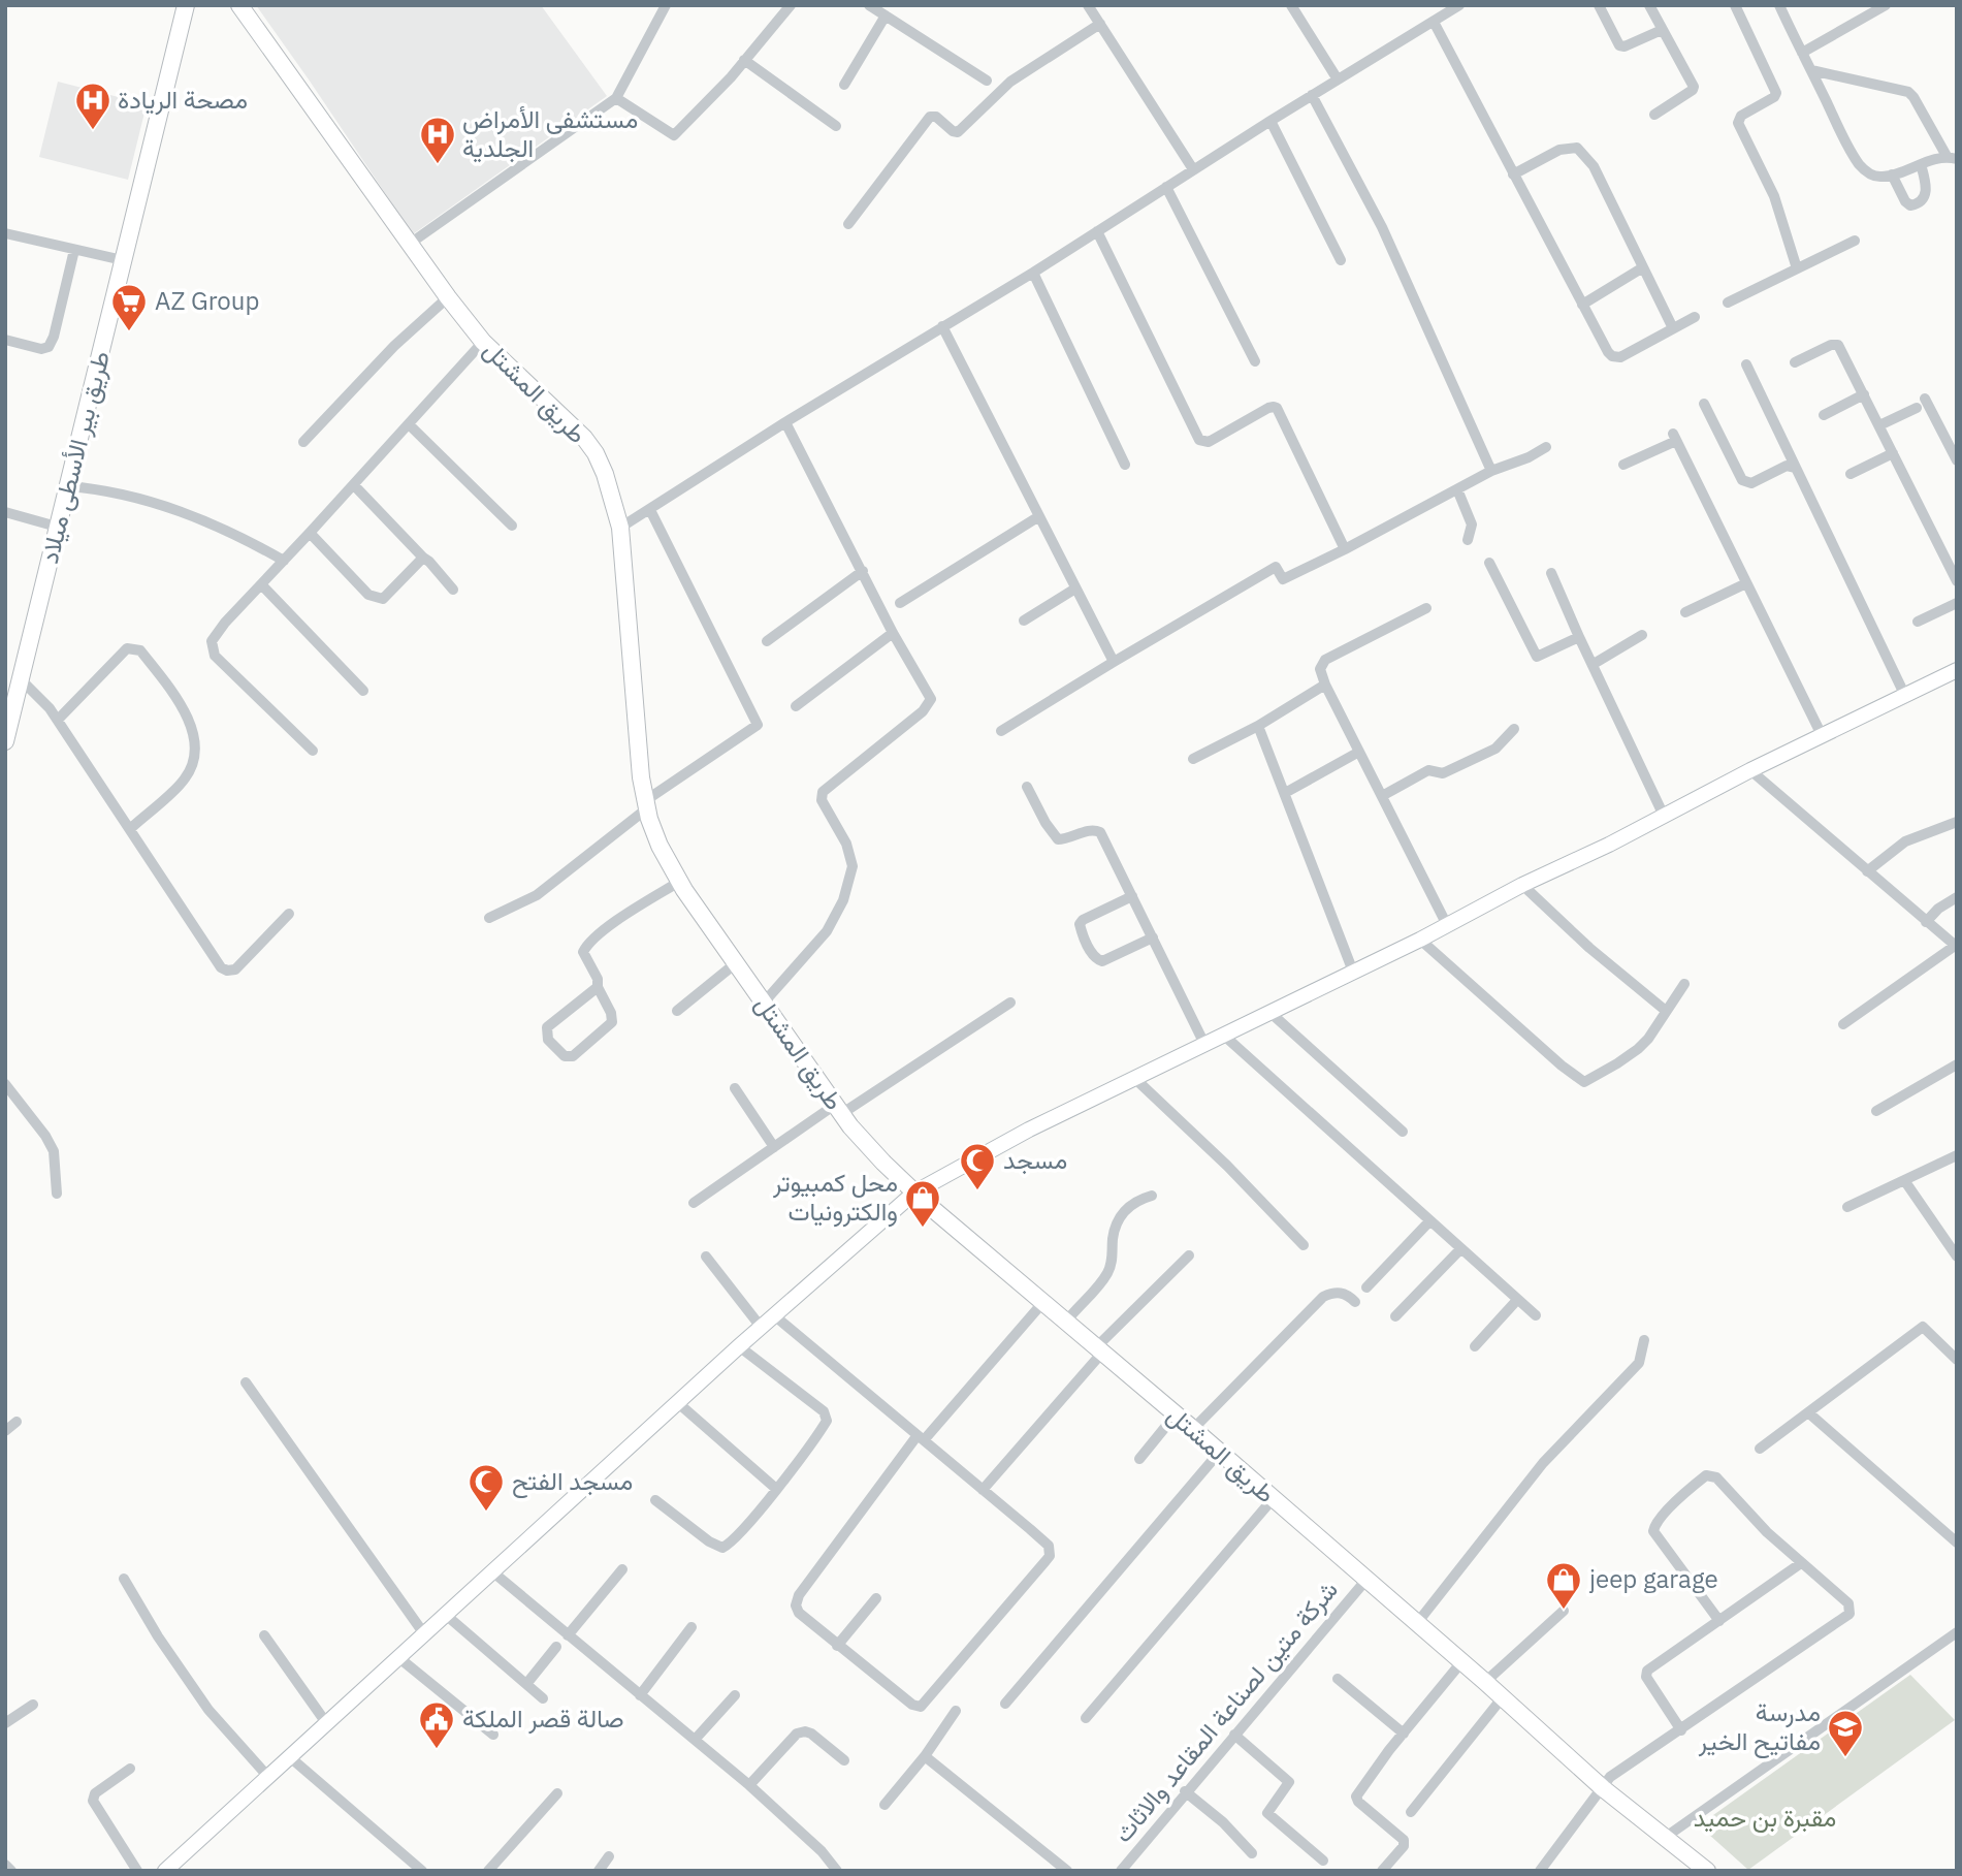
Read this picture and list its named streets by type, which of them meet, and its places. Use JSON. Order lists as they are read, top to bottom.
{
  "streets": {
    "main road": ["طريق المشتل", "طريق بير الأسطى ميلاد"],
    "street": ["شركة متين لصناعة المقاعد والاثاث"]
  },
  "crossings": [
    ["طريق المشتل", "شركة متين لصناعة المقاعد والاثاث"]
  ],
  "parks": ["مقبرة بن حميد"],
  "places": {
    "hospital": ["مصحة الريادة", "مستشفى الأمراض الجلدية"],
    "supermarket": ["AZ Group"],
    "mosque": ["مسجد", "مسجد الفتح"],
    "shop": ["محل كمبيوتر والكترونيات", "jeep garage"],
    "public building": ["صالة قصر الملكة"],
    "school or university": ["مدرسة مفاتيح الخير"]
  }
}
